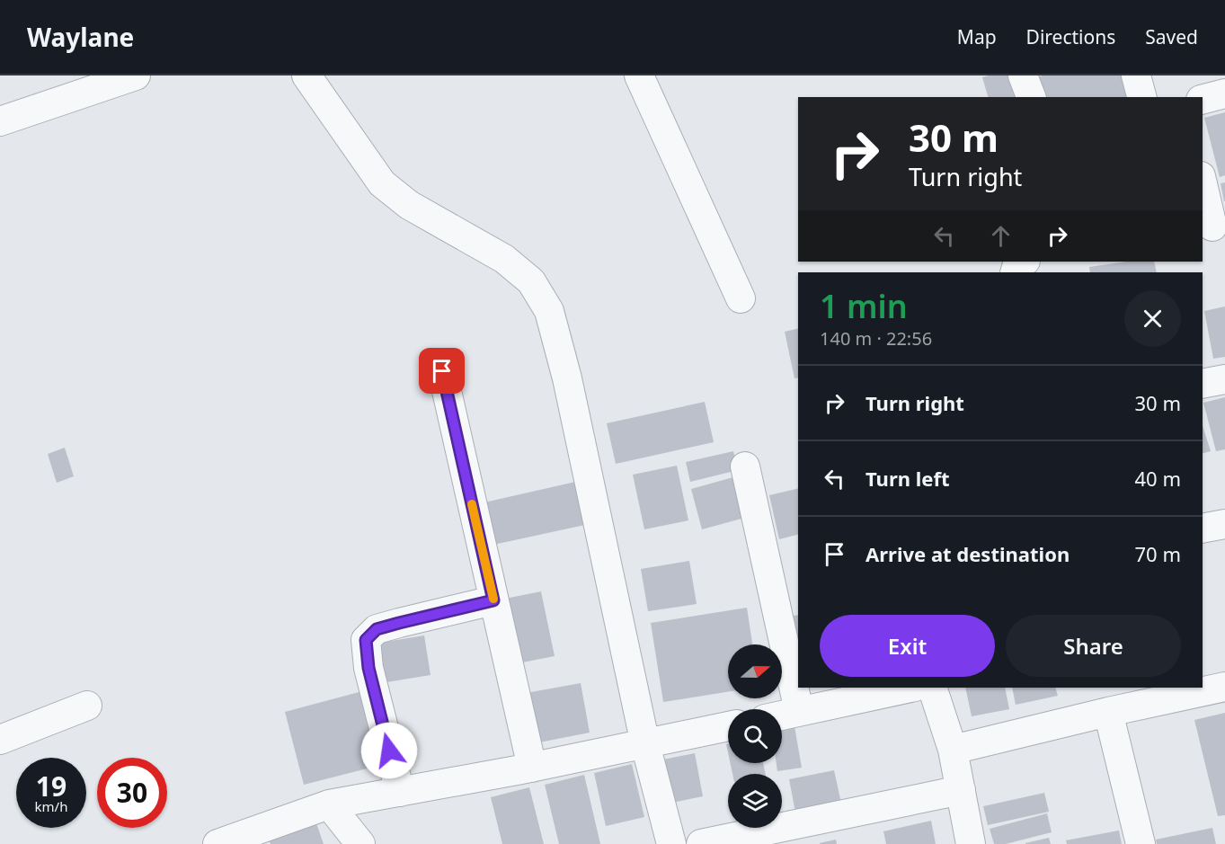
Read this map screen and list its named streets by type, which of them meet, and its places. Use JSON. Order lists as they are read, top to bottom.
{
  "north": "right",
  "page": {
    "header": "Waylane",
    "nav": ["Map", "Directions", "Saved"],
    "turn": ["30 m", "Turn right"],
    "heading": ["1 min", "140 m · 22:56"],
    "list": [
      {
        "name": "Turn right",
        "value": "30 m"
      },
      {
        "name": "Turn left",
        "value": "40 m"
      },
      {
        "name": "Arrive at destination",
        "value": "70 m"
      }
    ],
    "buttons": ["Exit", "Share"],
    "speed": "19 km/h",
    "limit": "30"
  }
}
